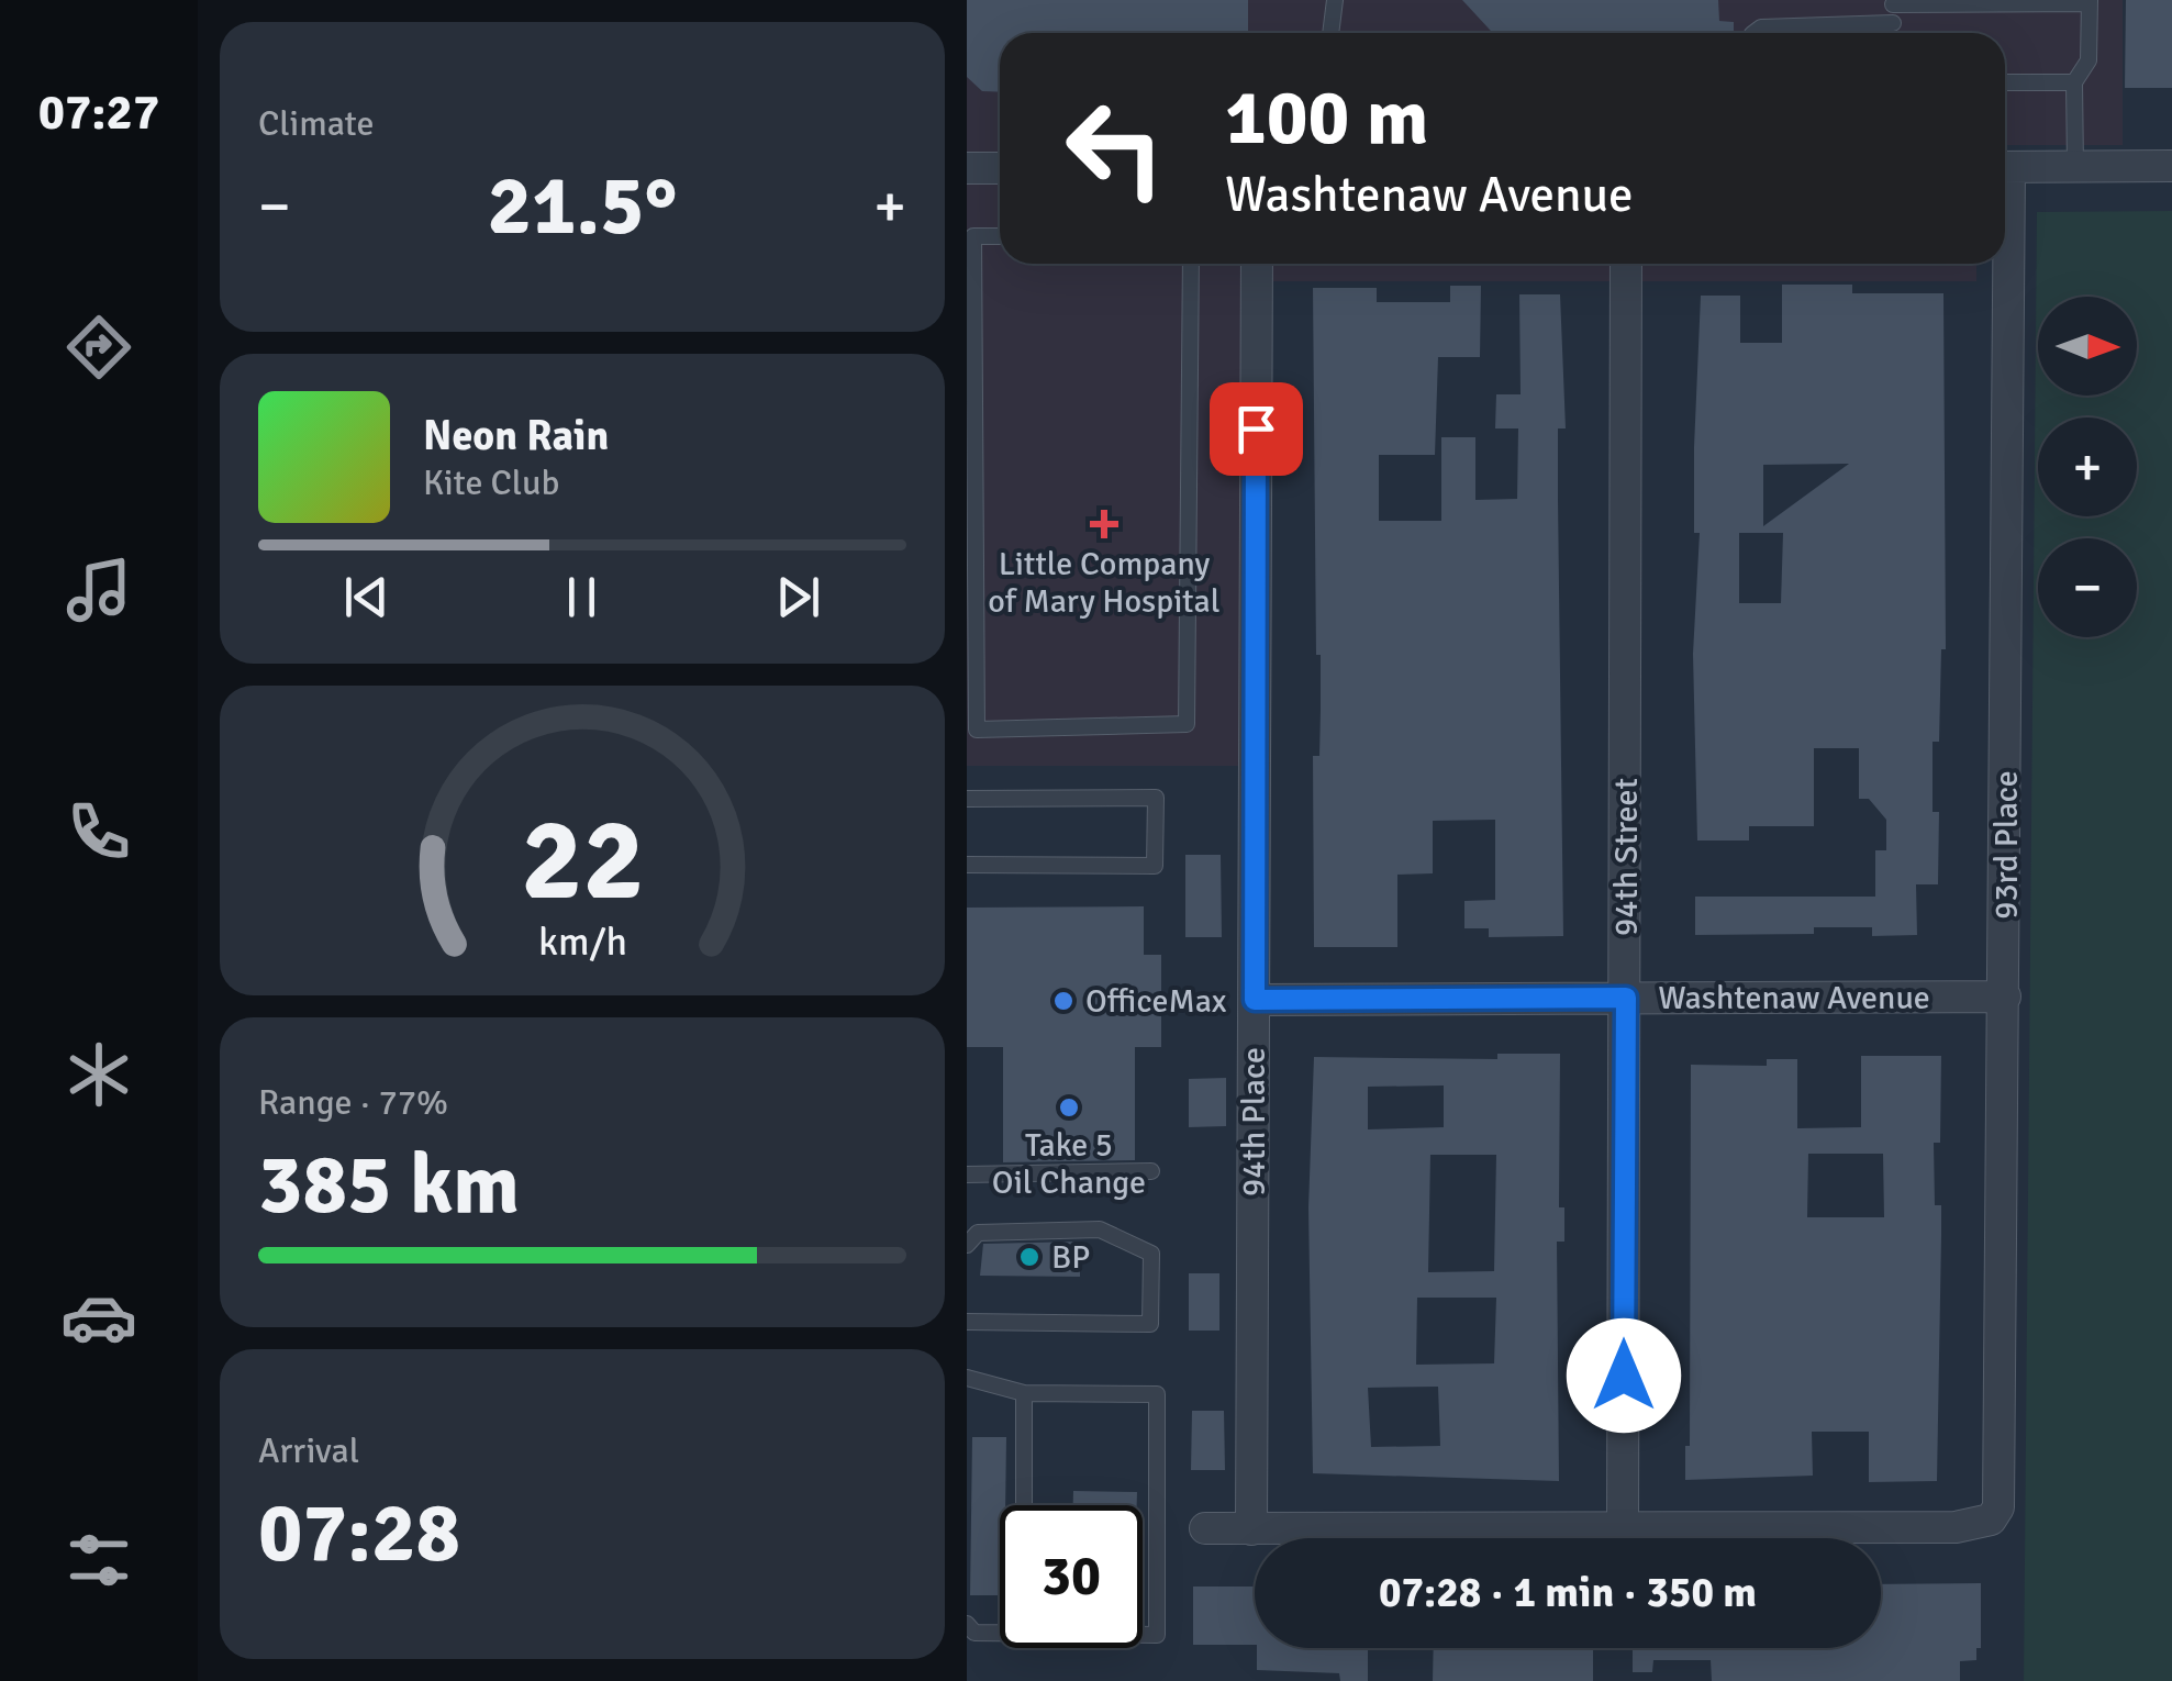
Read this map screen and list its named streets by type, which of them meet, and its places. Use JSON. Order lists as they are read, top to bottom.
{
  "streets": {
    "street": [
      "93rd Place",
      "94th Street",
      "Washtenaw Avenue",
      "94th Place"
    ]
  },
  "crossings": [
    ["93rd Place", "94th Street"],
    ["93rd Place", "Washtenaw Avenue"],
    ["94th Street", "Washtenaw Avenue"],
    ["Washtenaw Avenue", "94th Place"]
  ],
  "places": {
    "health": ["Little Company of Mary Hospital"],
    "other": ["OfficeMax", "Take 5 Oil Change", "BP"]
  },
  "north": "right",
  "page": {
    "tabs": "07:27",
    "tile": [
      "Climate",
      ["Range · 77%", "385 km"],
      ["Arrival", "07:28"]
    ],
    "turn": ["100 m", "Washtenaw Avenue"],
    "heat": ["−", "21.5°", "+"],
    "map_buttons": ["+", "−"],
    "song": ["Neon Rain", "Kite Club"],
    "limit": "30",
    "trip": "07:28 · 1 min · 350 m",
    "gauge": ["22", "km/h"]
  }
}
